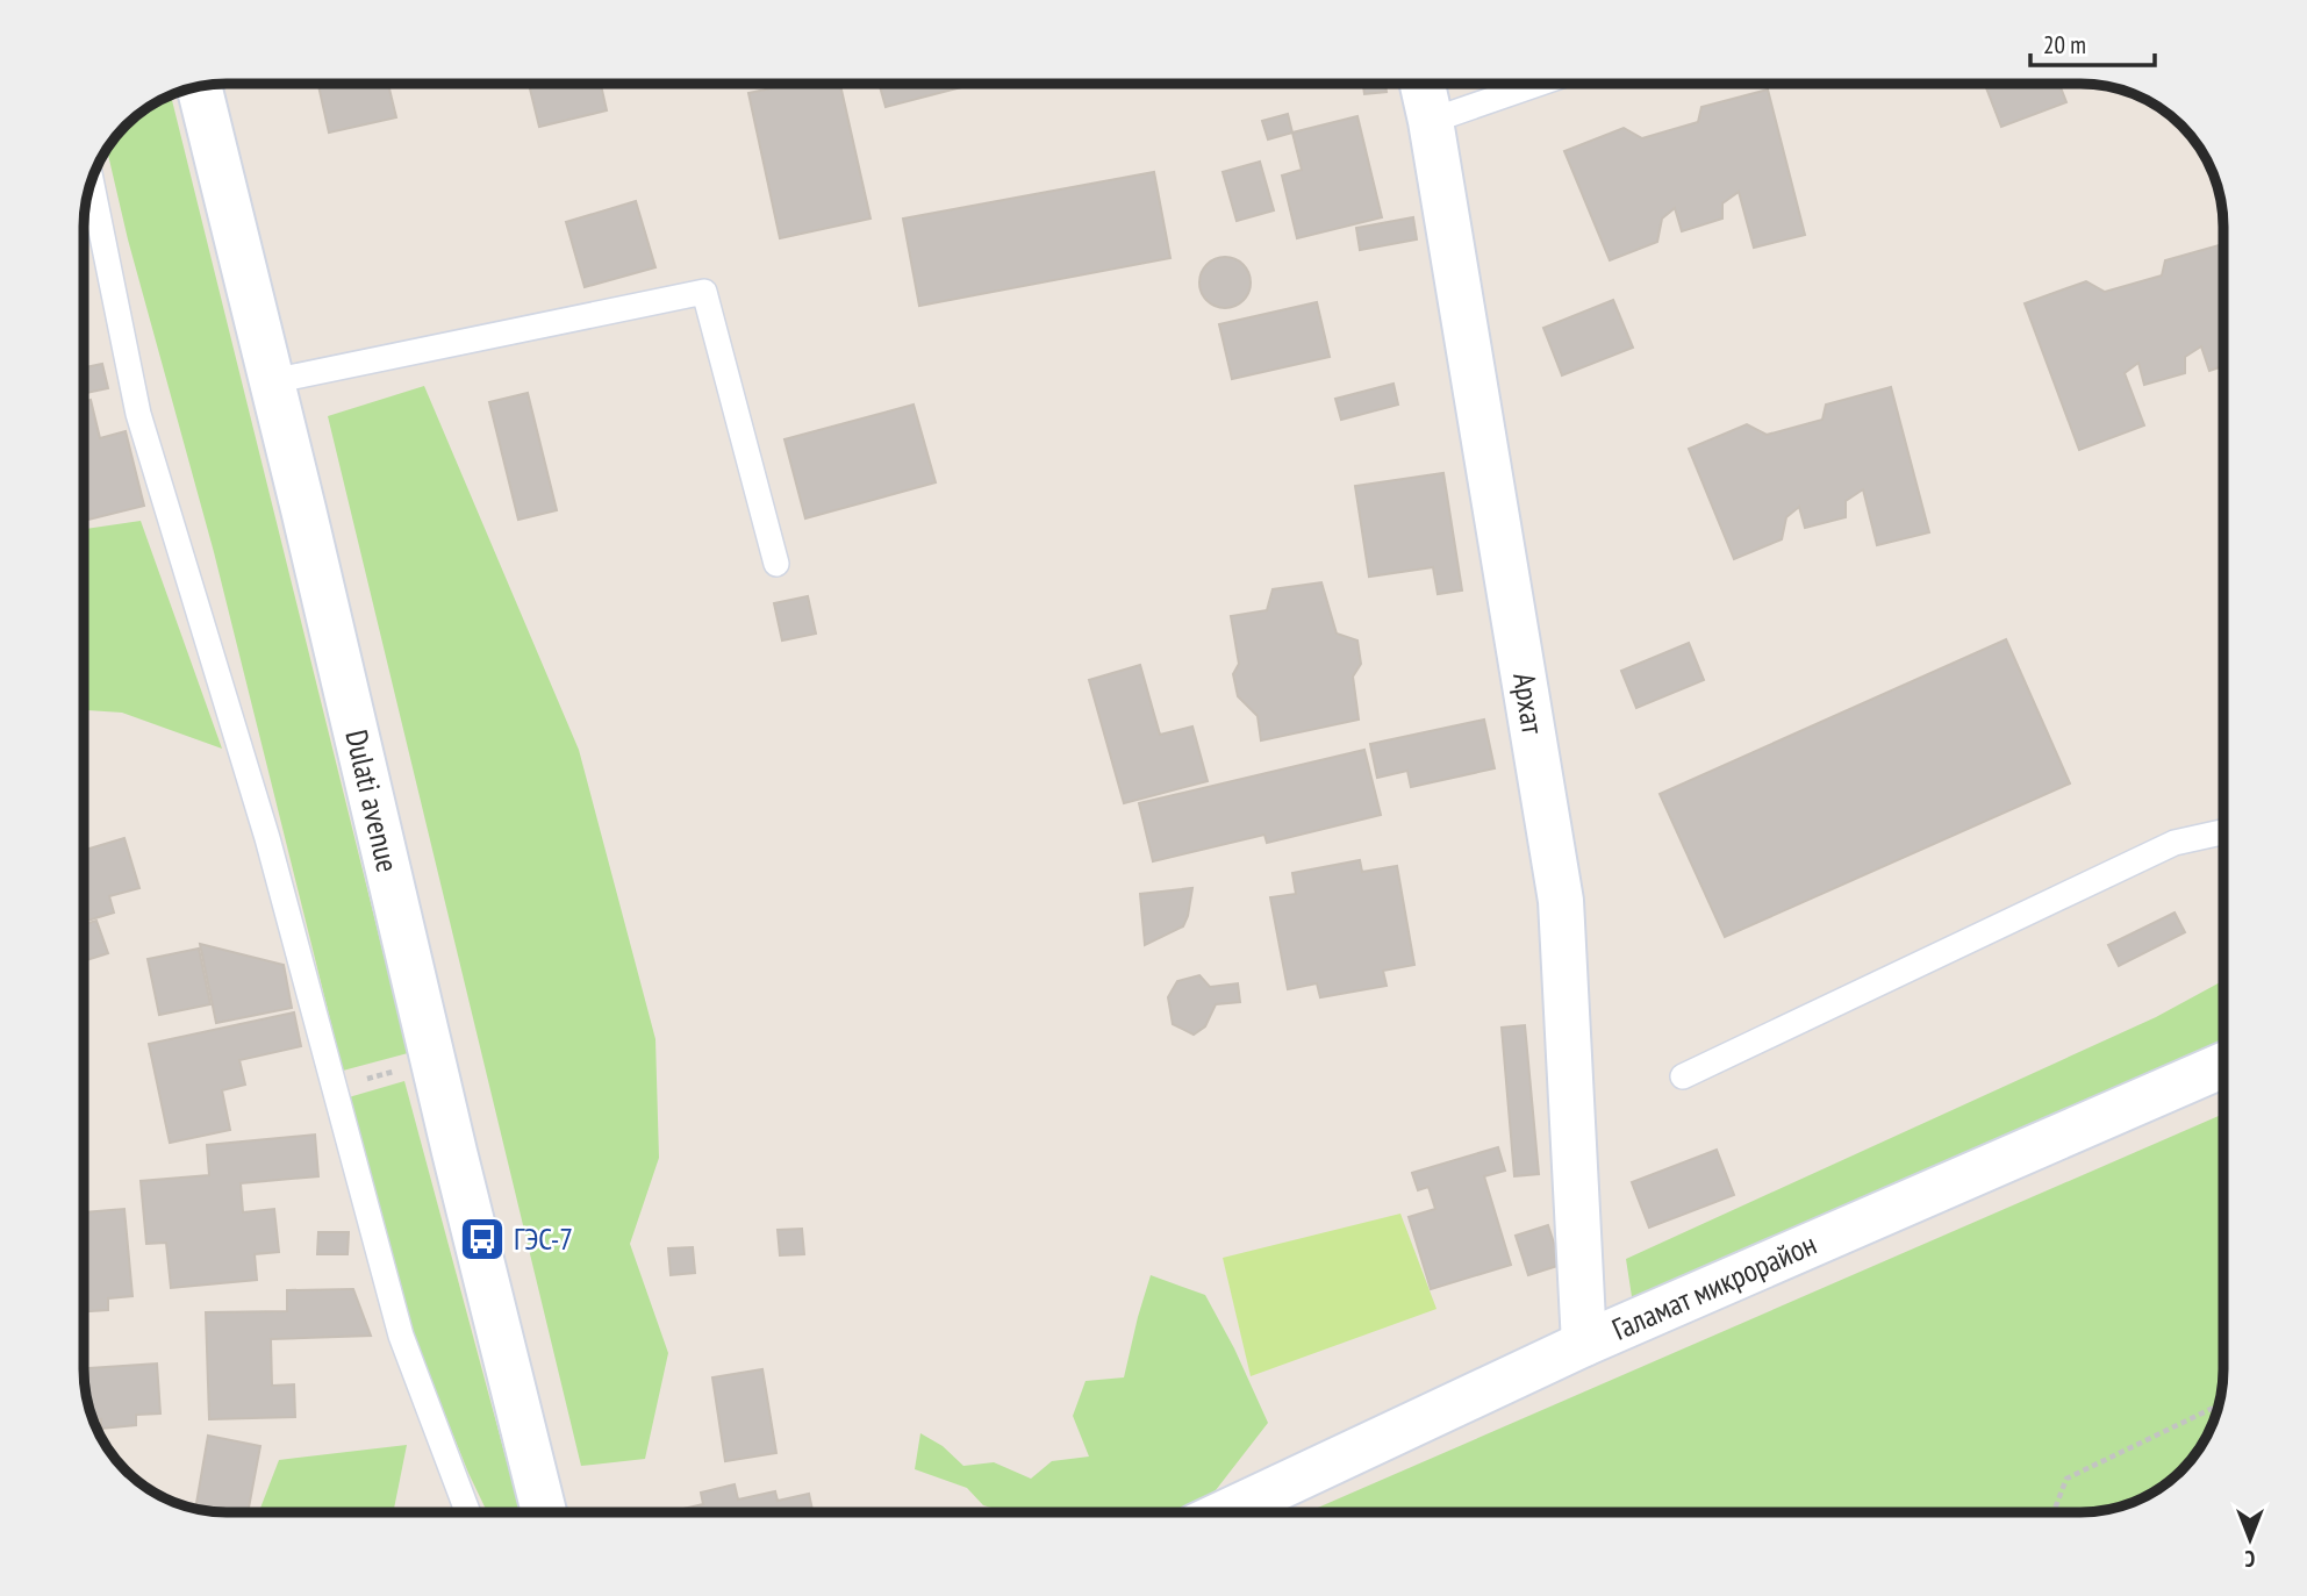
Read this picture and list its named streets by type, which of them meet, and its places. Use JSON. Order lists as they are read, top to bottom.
{
  "streets": {
    "street": ["Архат", "Dulati avenue", "Галамат микрорайон"]
  },
  "crossings": [
    ["Архат", "Галамат микрорайон"]
  ],
  "places": {
    "bus stop": ["ГЭС-7"]
  },
  "scale_bar": "20 m",
  "north": "bottom"
}
